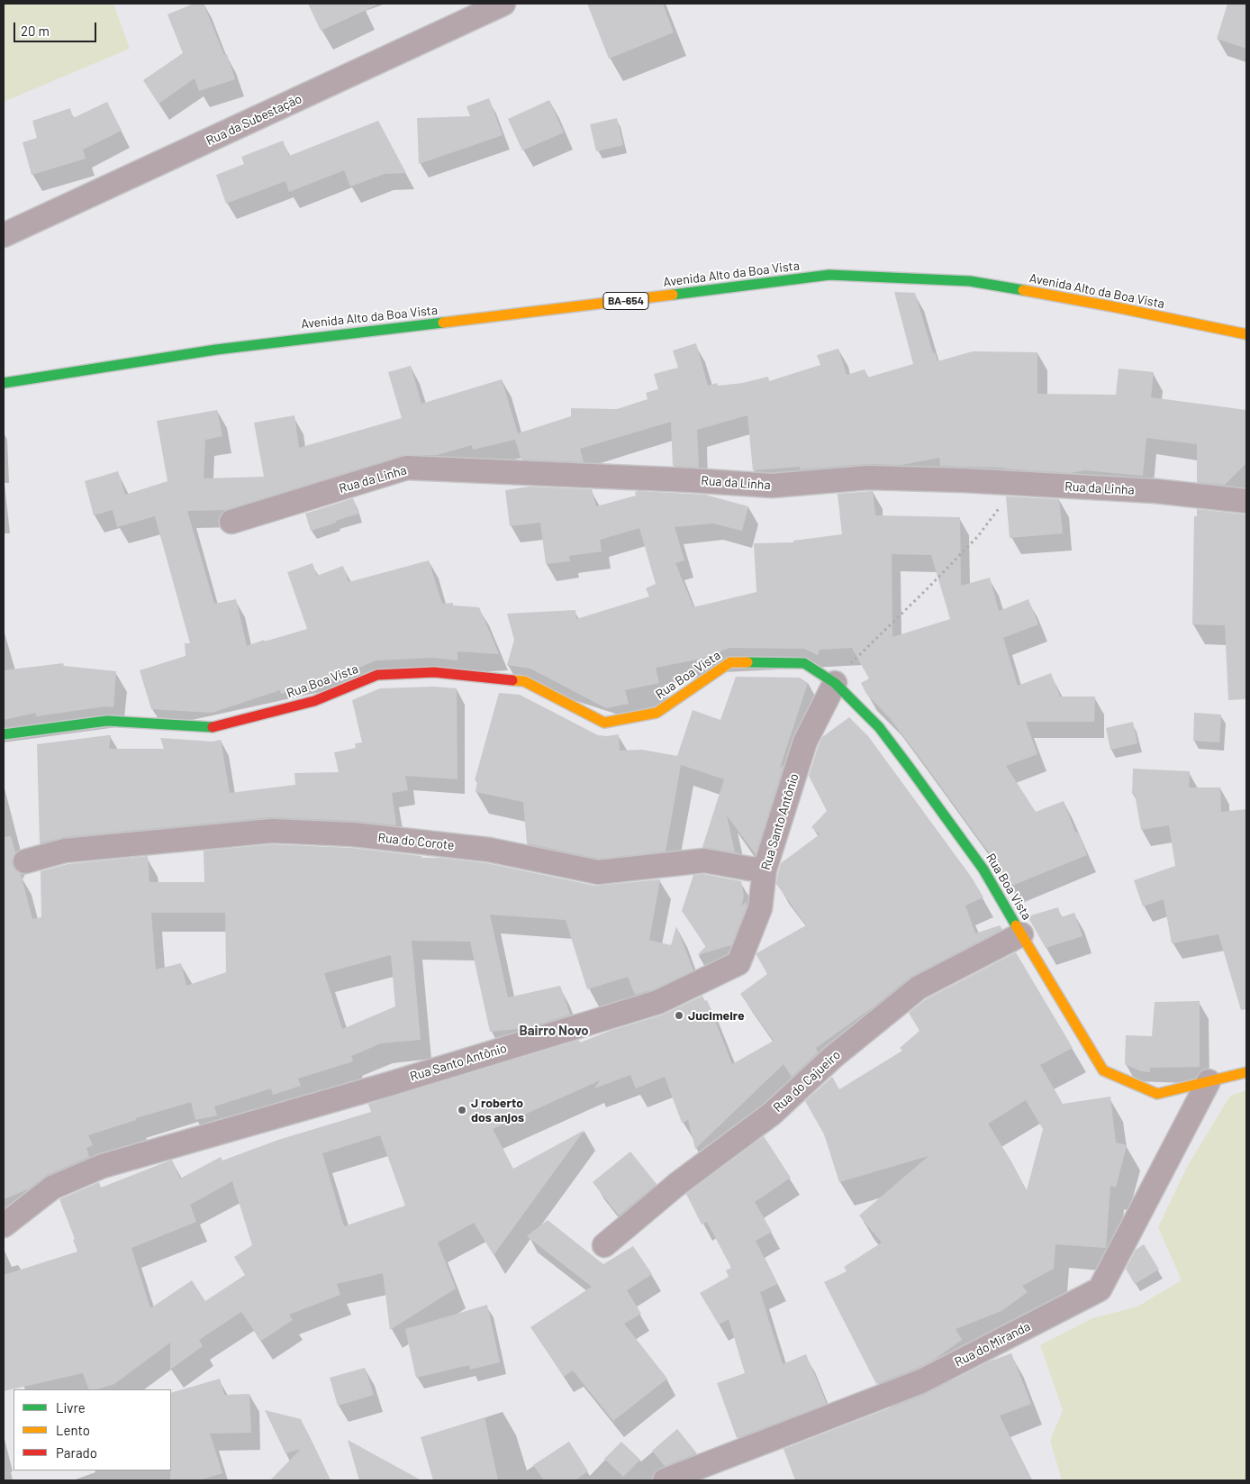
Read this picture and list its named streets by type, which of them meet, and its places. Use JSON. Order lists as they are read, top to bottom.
{
  "streets": {
    "street": [
      "Rua da Subestação",
      "Avenida Alto da Boa Vista",
      "BA-654",
      "Rua da Linha",
      "Rua Boa Vista",
      "Rua Santo Antônio",
      "Rua do Corote",
      "Rua do Cajueiro",
      "Rua do Miranda"
    ]
  },
  "crossings": [
    ["Rua Boa Vista", "Rua Santo Antônio"],
    ["Rua Boa Vista", "Rua do Cajueiro"],
    ["Rua Boa Vista", "Rua do Miranda"],
    ["Rua Santo Antônio", "Rua do Corote"]
  ],
  "districts": ["Bairro Novo"],
  "places": ["Jucimeire", "J roberto dos anjos"],
  "legend": ["Livre", "Lento", "Parado"],
  "scale_bar": "20 m"
}
